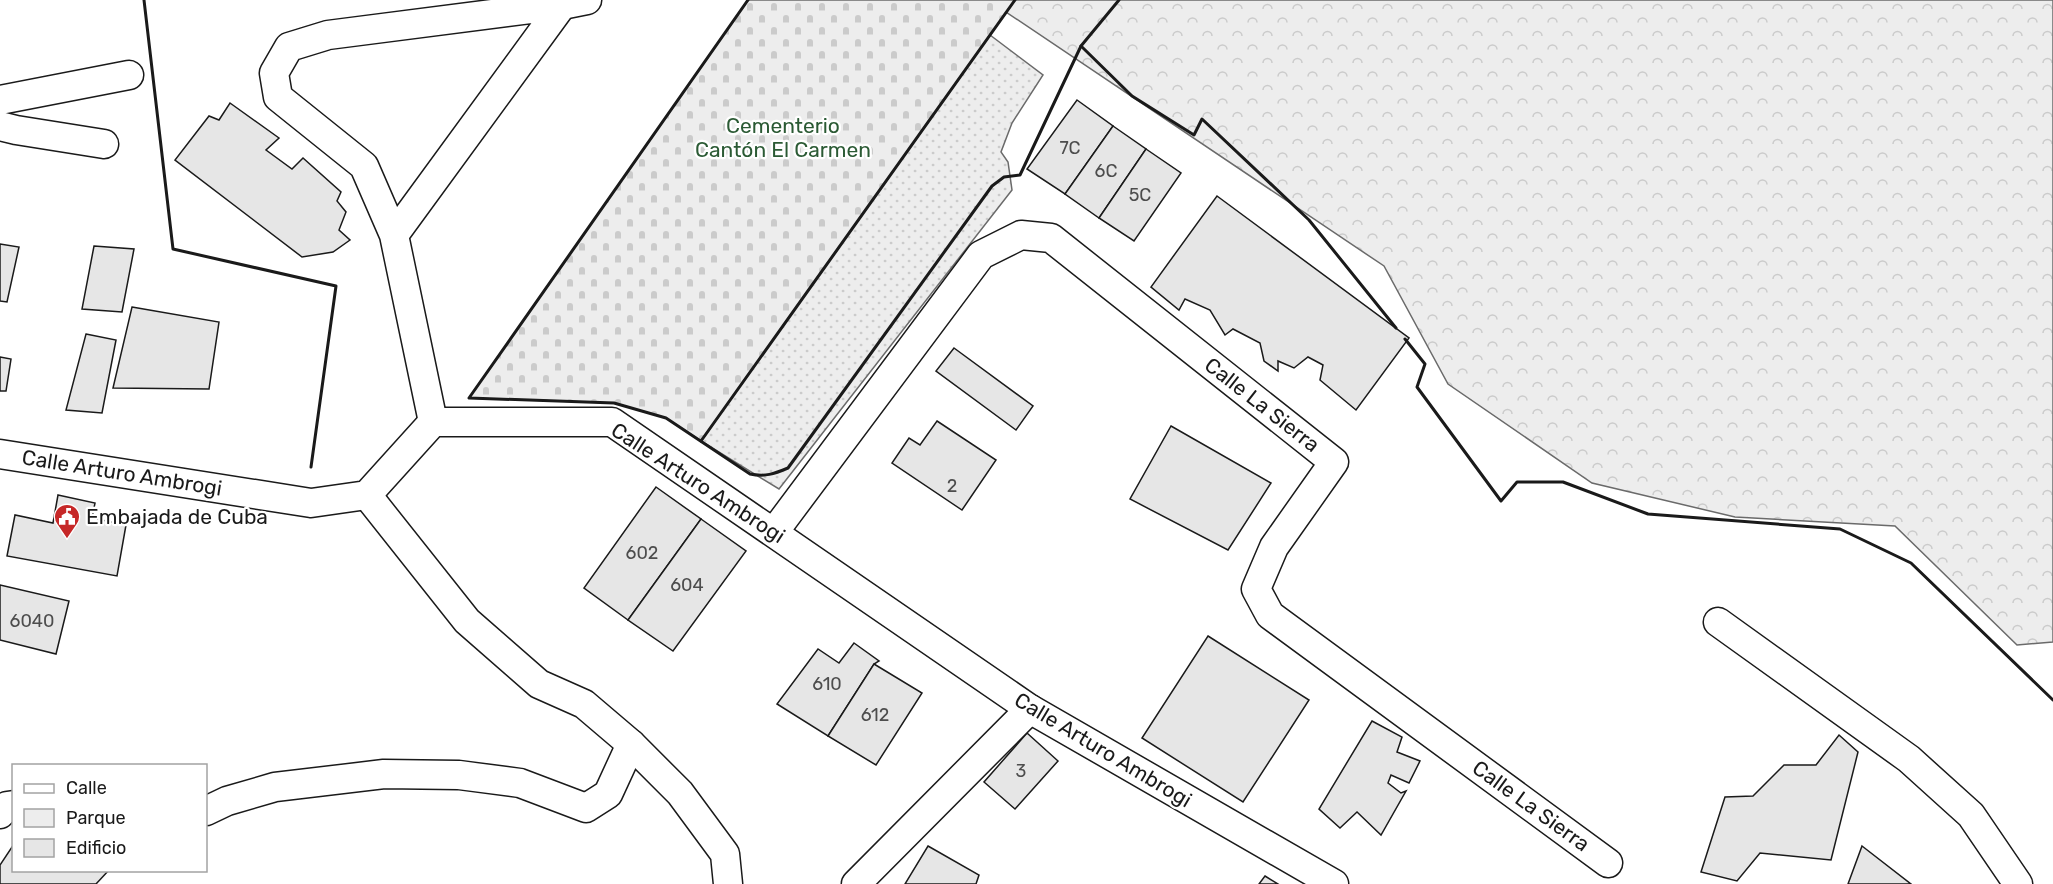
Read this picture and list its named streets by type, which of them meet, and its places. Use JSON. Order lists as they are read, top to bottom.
{
  "streets": {
    "street": ["Calle La Sierra", "Calle Arturo Ambrogi"]
  },
  "crossings": [
    ["Calle La Sierra", "Calle Arturo Ambrogi"]
  ],
  "parks": ["Cementerio Cantón El Carmen"],
  "places": {
    "public building": ["Embajada de Cuba"]
  },
  "house_numbers": [
    "7C",
    "6C",
    "5C",
    "2",
    "602",
    "604",
    "6040",
    "610",
    "612",
    "3"
  ],
  "legend": ["Calle", "Parque", "Edificio"]
}
